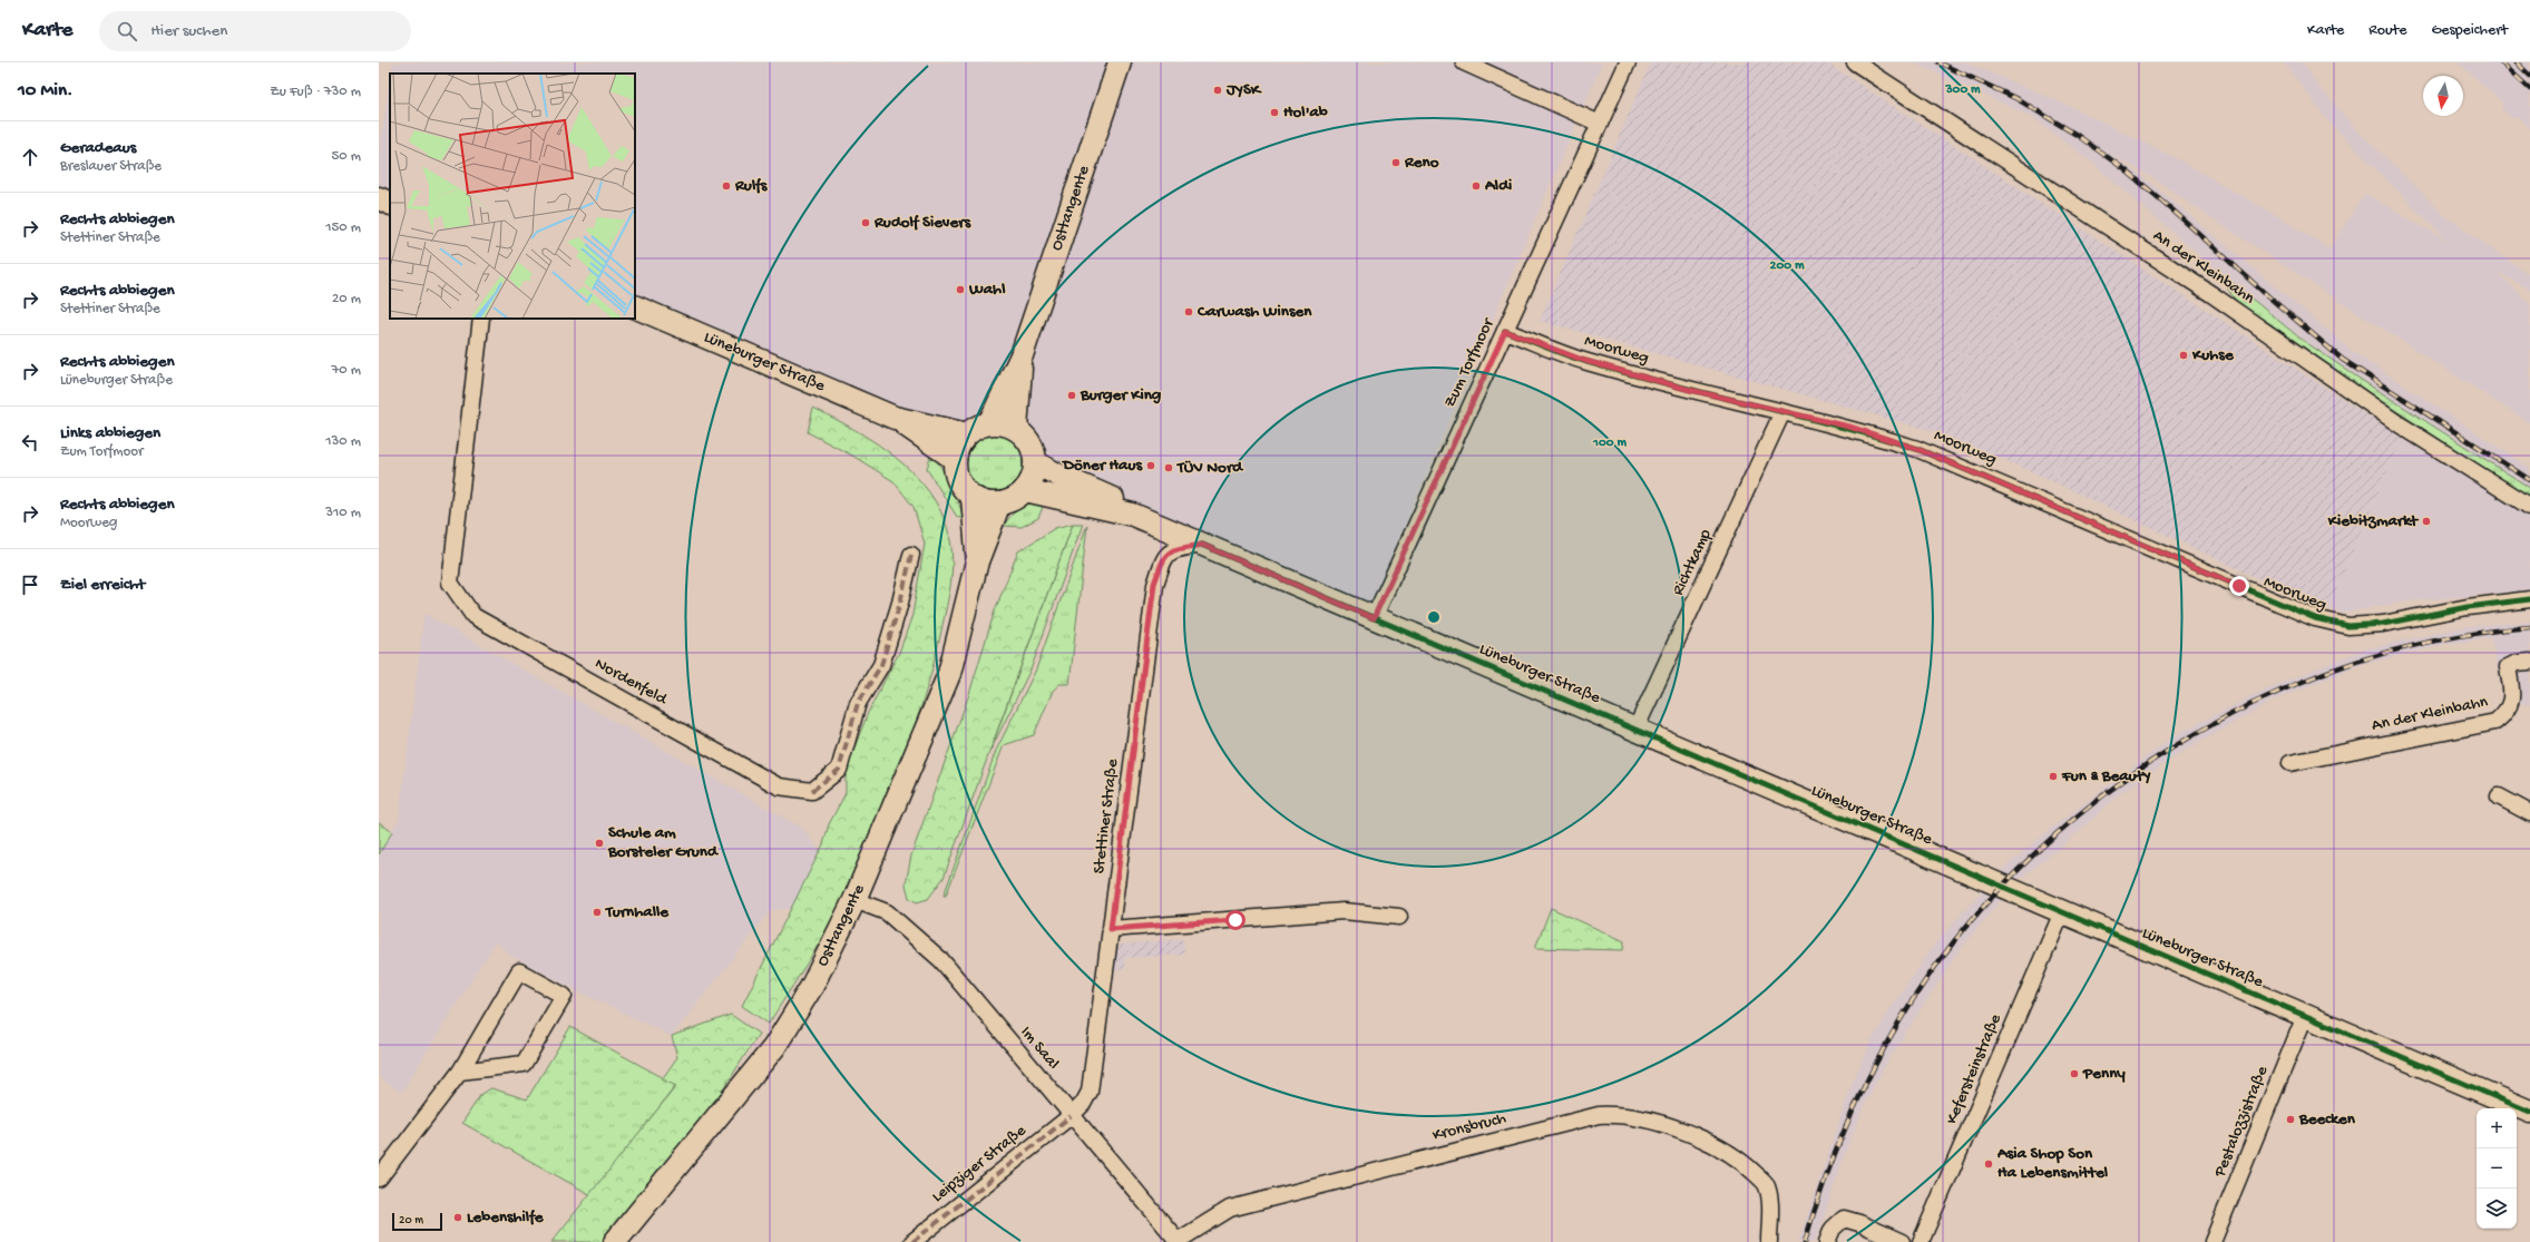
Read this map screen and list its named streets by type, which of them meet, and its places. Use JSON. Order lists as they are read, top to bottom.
{
  "streets": {
    "main road": ["Osttangente", "Lüneburger Straße"],
    "street": [
      "An der Kleinbahn",
      "Moorweg",
      "Zum Torfmoor",
      "Richtkamp",
      "Nordenfeld",
      "Stettiner Straße",
      "Im Saal",
      "Kefersteinstraße",
      "Pestalozzistraße",
      "Kronsbruch",
      "Leipziger Straße"
    ]
  },
  "crossings": [
    ["Osttangente", "Lüneburger Straße"],
    ["Osttangente", "Im Saal"],
    ["Moorweg", "Zum Torfmoor"],
    ["Moorweg", "Richtkamp"],
    ["Lüneburger Straße", "Zum Torfmoor"],
    ["Lüneburger Straße", "Richtkamp"],
    ["Lüneburger Straße", "Stettiner Straße"],
    ["Lüneburger Straße", "Kefersteinstraße"],
    ["Lüneburger Straße", "Pestalozzistraße"],
    ["Stettiner Straße", "Im Saal"],
    ["Stettiner Straße", "Leipziger Straße"],
    ["Im Saal", "Kronsbruch"],
    ["Im Saal", "Leipziger Straße"]
  ],
  "places": [
    "JYSK",
    "Hol'ab",
    "Reno",
    "Rulfs",
    "Aldi",
    "Rudolf Sievers",
    "Wahl",
    "Carwash Winsen",
    "Kuhse",
    "Burger King",
    "Döner Haus",
    "TÜV Nord",
    "Kiebitzmarkt",
    "Fun & BeautY",
    "Schule am Borsteler Grund",
    "Turnhalle",
    "Penny",
    "Beecken",
    "Asia Shop Son Ha Lebensmittel",
    "Lebenshilfe"
  ],
  "scale_bar": "20 m",
  "north": "bottom",
  "page": {
    "header": "Karte",
    "search": "Hier suchen",
    "nav": ["Karte", "Route", "Gespeichert"],
    "heading": ["10 Min.", "Zu Fuß · 730 m"],
    "list": [
      ["Geradeaus", "Breslauer Straße", "50 m"],
      ["Rechts abbiegen", "Stettiner Straße", "150 m"],
      ["Rechts abbiegen", "Stettiner Straße", "20 m"],
      ["Rechts abbiegen", "Lüneburger Straße", "70 m"],
      ["Links abbiegen", "Zum Torfmoor", "130 m"],
      ["Rechts abbiegen", "Moorweg", "310 m"],
      "Ziel erreicht"
    ],
    "map_buttons": ["+", "−"],
    "scale": "20 m"
  },
  "rings": ["300 m", "200 m", "100 m"]
}
